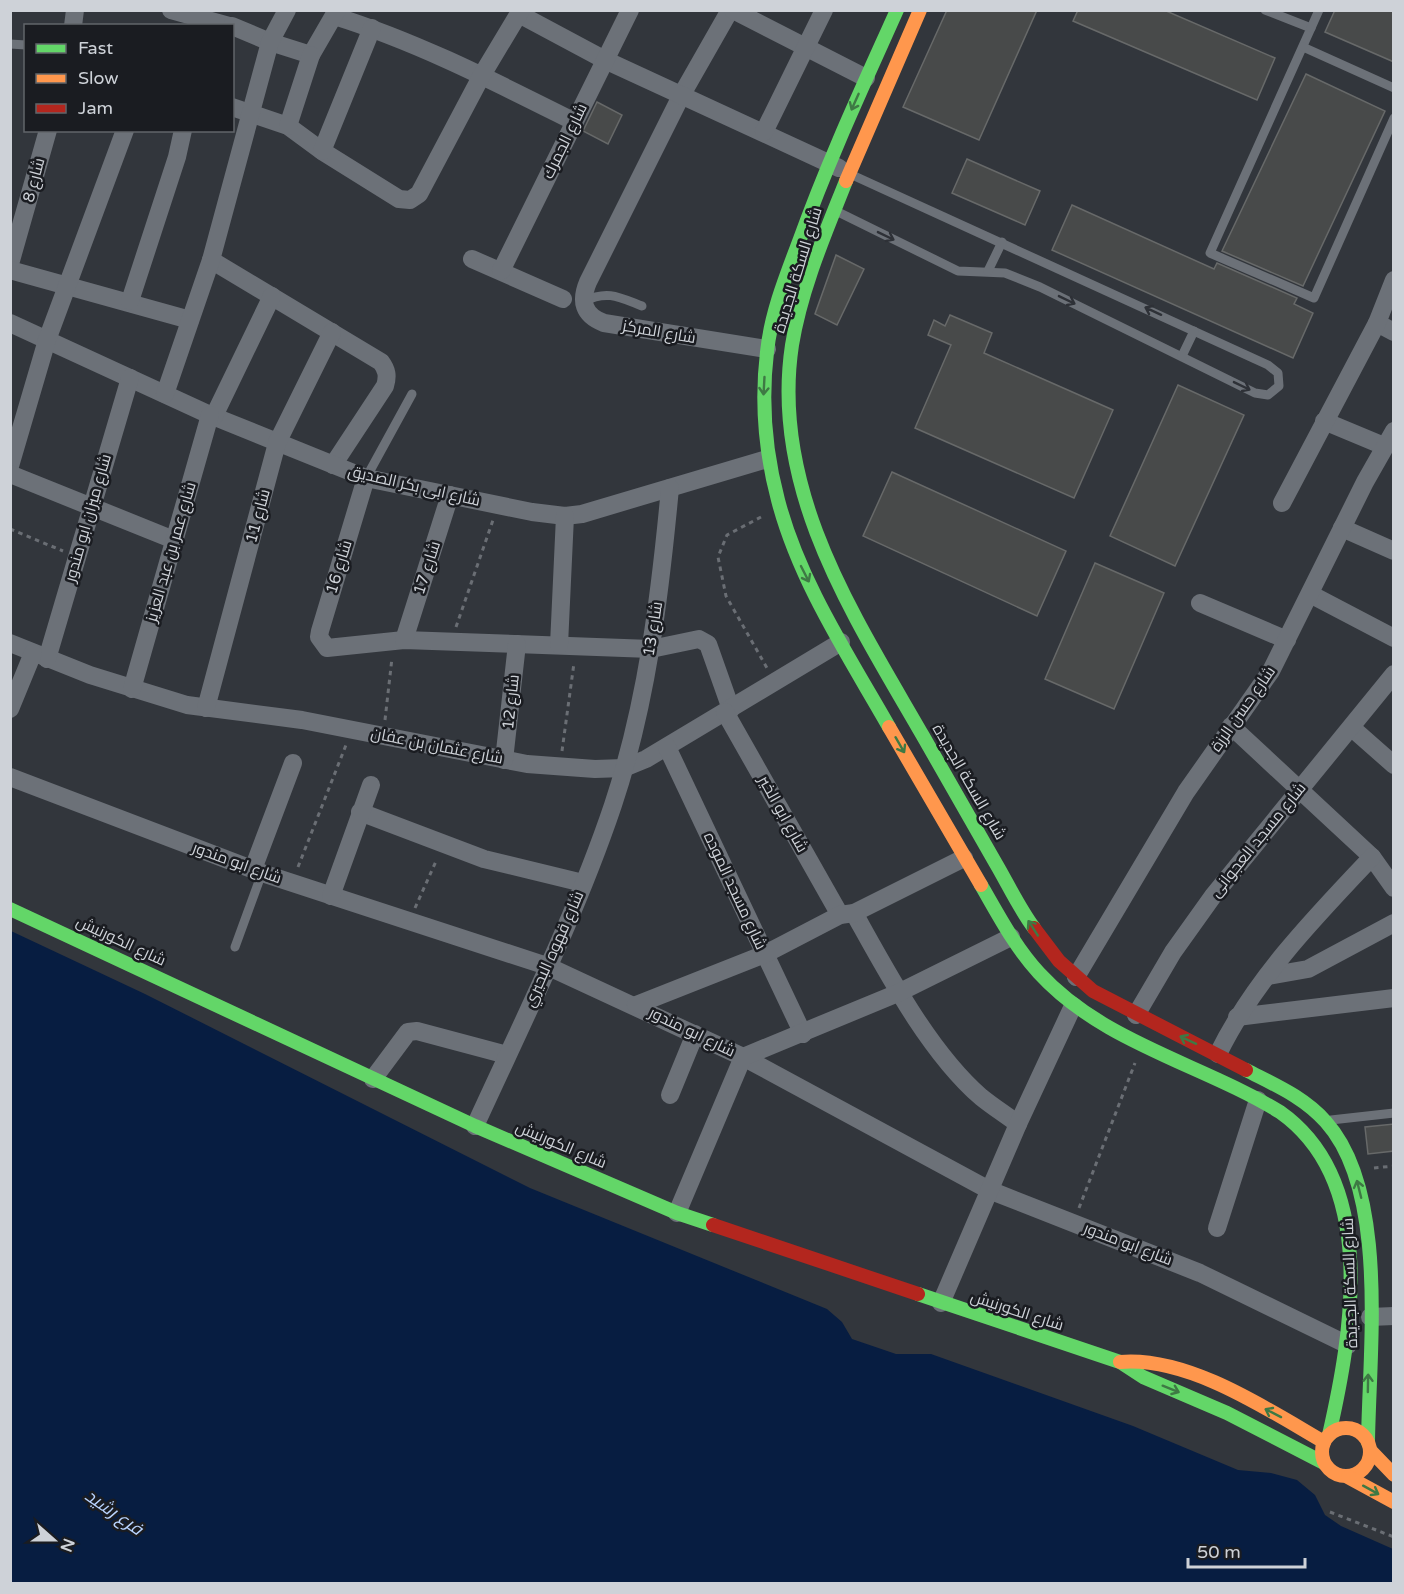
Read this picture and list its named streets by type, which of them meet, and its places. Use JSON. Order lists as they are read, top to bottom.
{
  "streets": {
    "main road": ["شارع السكة الجديدة", "شارع الكورنيش"],
    "street": [
      "شارع الجمرك",
      "شارع 8",
      "شارع المركز",
      "شارع ابى بكر الصديق",
      "شارع 11",
      "شارع ميزان ابو مندور",
      "شارع عمر بن عبد العزيز",
      "شارع 16",
      "شارع 17",
      "شارع 13",
      "شارع 12",
      "شارع حسن الرزة",
      "شارع عثمان بن عفان",
      "شارع ابو الخير",
      "شارع مسجد العجوانى",
      "شارع ابو مندور",
      "شارع مسجد الموده",
      "شارع قهوه البحيري"
    ]
  },
  "crossings": [
    ["شارع السكة الجديدة", "شارع المركز"],
    ["شارع السكة الجديدة", "شارع ابى بكر الصديق"],
    ["شارع السكة الجديدة", "شارع حسن الرزة"],
    ["شارع السكة الجديدة", "شارع عثمان بن عفان"],
    ["شارع السكة الجديدة", "شارع مسجد العجوانى"],
    ["شارع السكة الجديدة", "شارع ابو مندور"],
    ["شارع السكة الجديدة", "شارع الكورنيش"],
    ["شارع ابى بكر الصديق", "شارع 11"],
    ["شارع ابى بكر الصديق", "شارع ميزان ابو مندور"],
    ["شارع ابى بكر الصديق", "شارع عمر بن عبد العزيز"],
    ["شارع ابى بكر الصديق", "شارع 16"],
    ["شارع ابى بكر الصديق", "شارع 17"],
    ["شارع ابى بكر الصديق", "شارع 13"],
    ["شارع 11", "شارع عثمان بن عفان"],
    ["شارع ميزان ابو مندور", "شارع عثمان بن عفان"],
    ["شارع عمر بن عبد العزيز", "شارع عثمان بن عفان"],
    ["شارع 16", "شارع 17"],
    ["شارع 13", "شارع عثمان بن عفان"],
    ["شارع 13", "شارع ابو الخير"],
    ["شارع 13", "شارع قهوه البحيري"],
    ["شارع 12", "شارع عثمان بن عفان"],
    ["شارع عثمان بن عفان", "شارع ابو الخير"],
    ["شارع عثمان بن عفان", "شارع مسجد الموده"],
    ["شارع عثمان بن عفان", "شارع قهوه البحيري"],
    ["شارع ابو مندور", "شارع قهوه البحيري"],
    ["شارع الكورنيش", "شارع قهوه البحيري"]
  ],
  "water": ["فرع رشيد"],
  "legend": ["Fast", "Slow", "Jam"],
  "scale_bar": "50 m",
  "north": "right"
}
